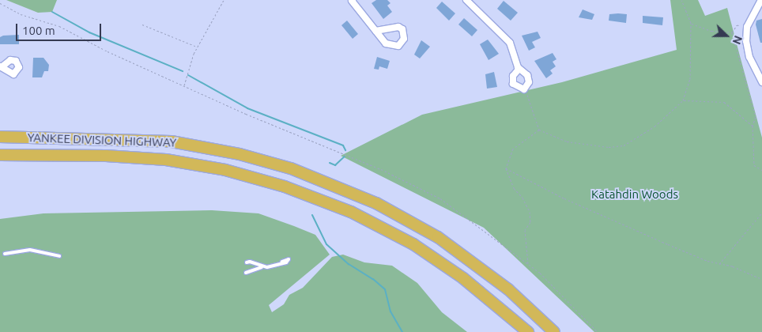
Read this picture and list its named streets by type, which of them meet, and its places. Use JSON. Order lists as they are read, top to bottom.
{
  "streets": {
    "highway": ["YANKEE DIVISION HIGHWAY"]
  },
  "parks": ["Katahdin Woods"],
  "scale_bar": "100 m",
  "north": "right"
}
